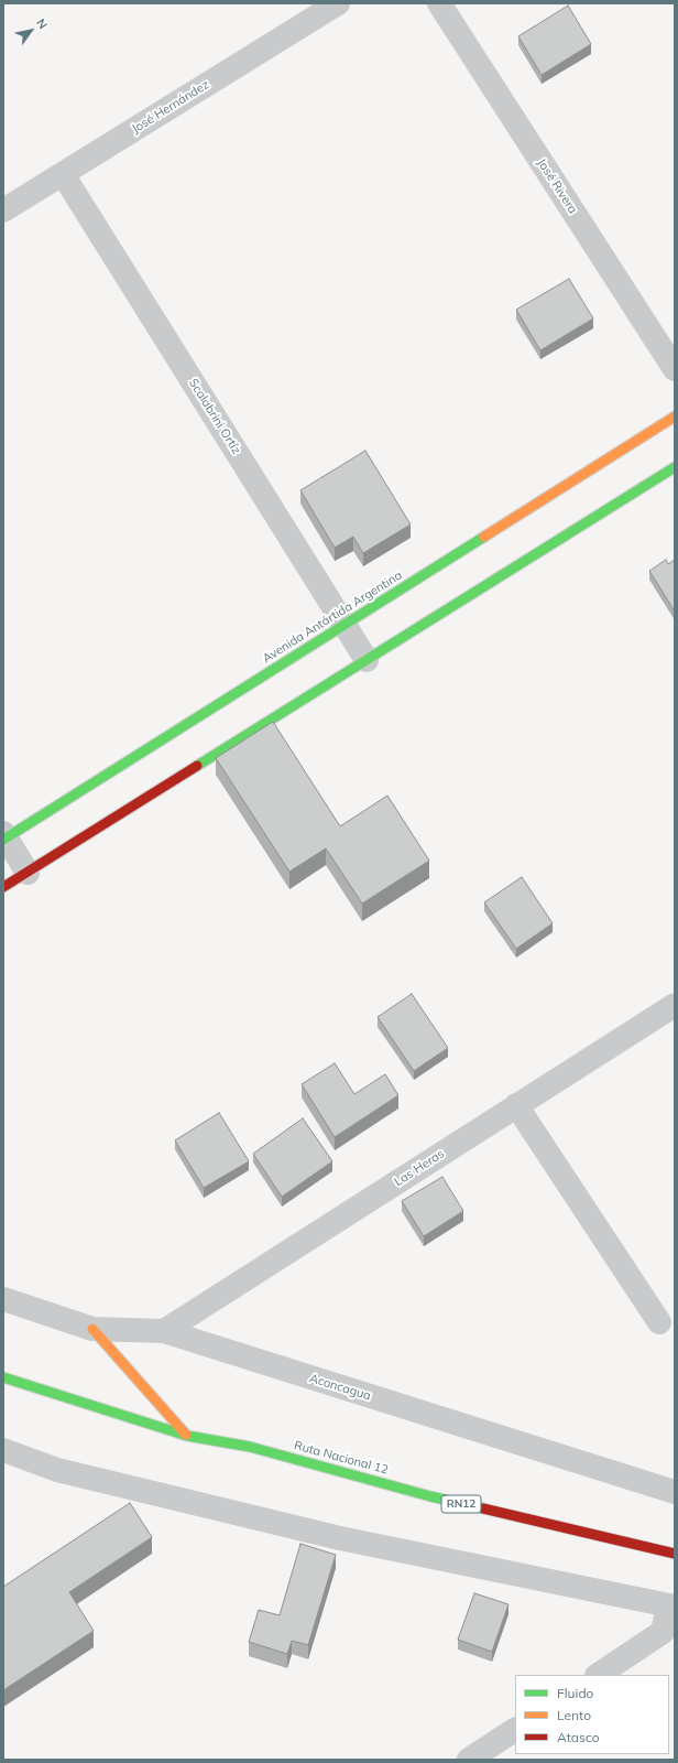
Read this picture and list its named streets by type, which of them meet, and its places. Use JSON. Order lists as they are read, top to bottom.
{
  "streets": {
    "main road": ["Avenida Antártida Argentina", "Ruta Nacional 12", "RN12"],
    "street": [
      "José Hernández",
      "José Rivera",
      "Scalabrini Ortíz",
      "Las Heras",
      "Aconcagua"
    ]
  },
  "crossings": [
    ["José Hernández", "Scalabrini Ortíz"],
    ["Scalabrini Ortíz", "Avenida Antártida Argentina"],
    ["Las Heras", "Aconcagua"]
  ],
  "legend": ["Fluido", "Lento", "Atasco"],
  "north": "top right"
}
